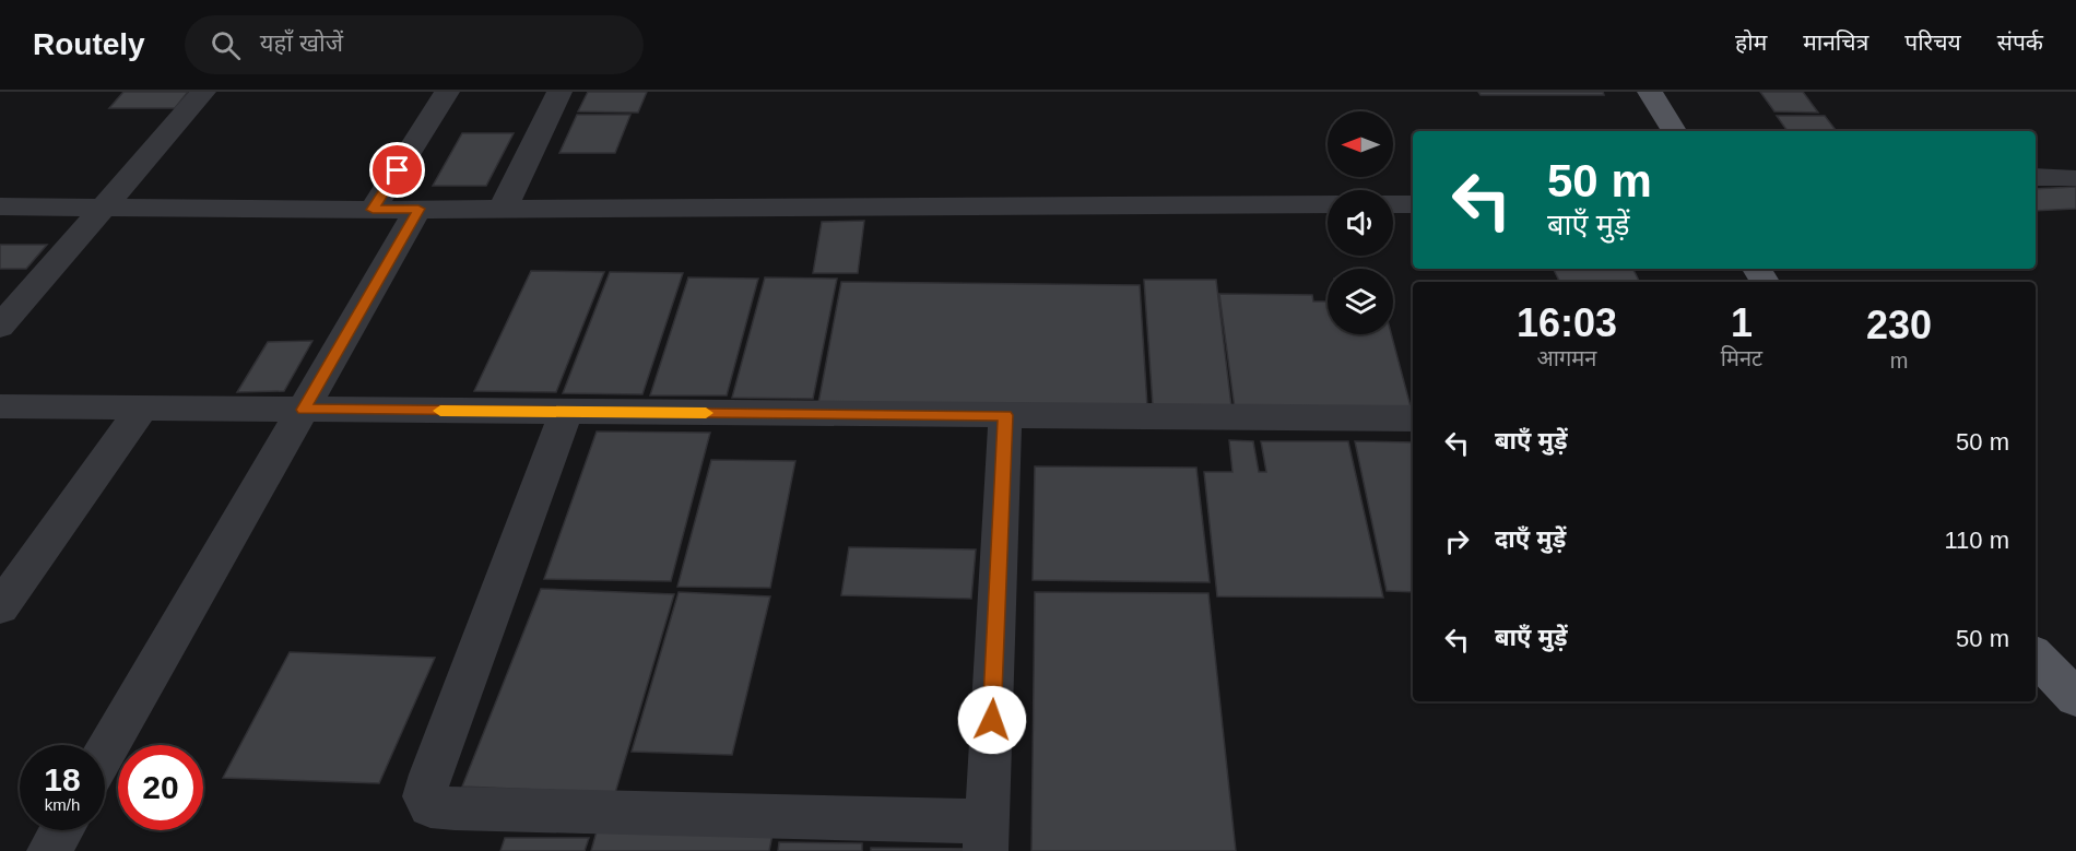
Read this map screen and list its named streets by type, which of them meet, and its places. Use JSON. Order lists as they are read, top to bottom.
{
  "north": "left",
  "page": {
    "header": "Routely",
    "search": "यहाँ खोजें",
    "nav": [
      "होम",
      "मानचित्र",
      "परिचय",
      "संपर्क"
    ],
    "turn": ["50 m", "बाएँ मुड़ें"],
    "eta": [
      "16:03",
      "आगमन",
      "1",
      "मिनट",
      "230",
      "m"
    ],
    "list": [
      {
        "name": "बाएँ मुड़ें",
        "value": "50 m"
      },
      {
        "name": "दाएँ मुड़ें",
        "value": "110 m"
      },
      {
        "name": "बाएँ मुड़ें",
        "value": "50 m"
      }
    ],
    "speed": "18 km/h",
    "limit": "20"
  }
}
